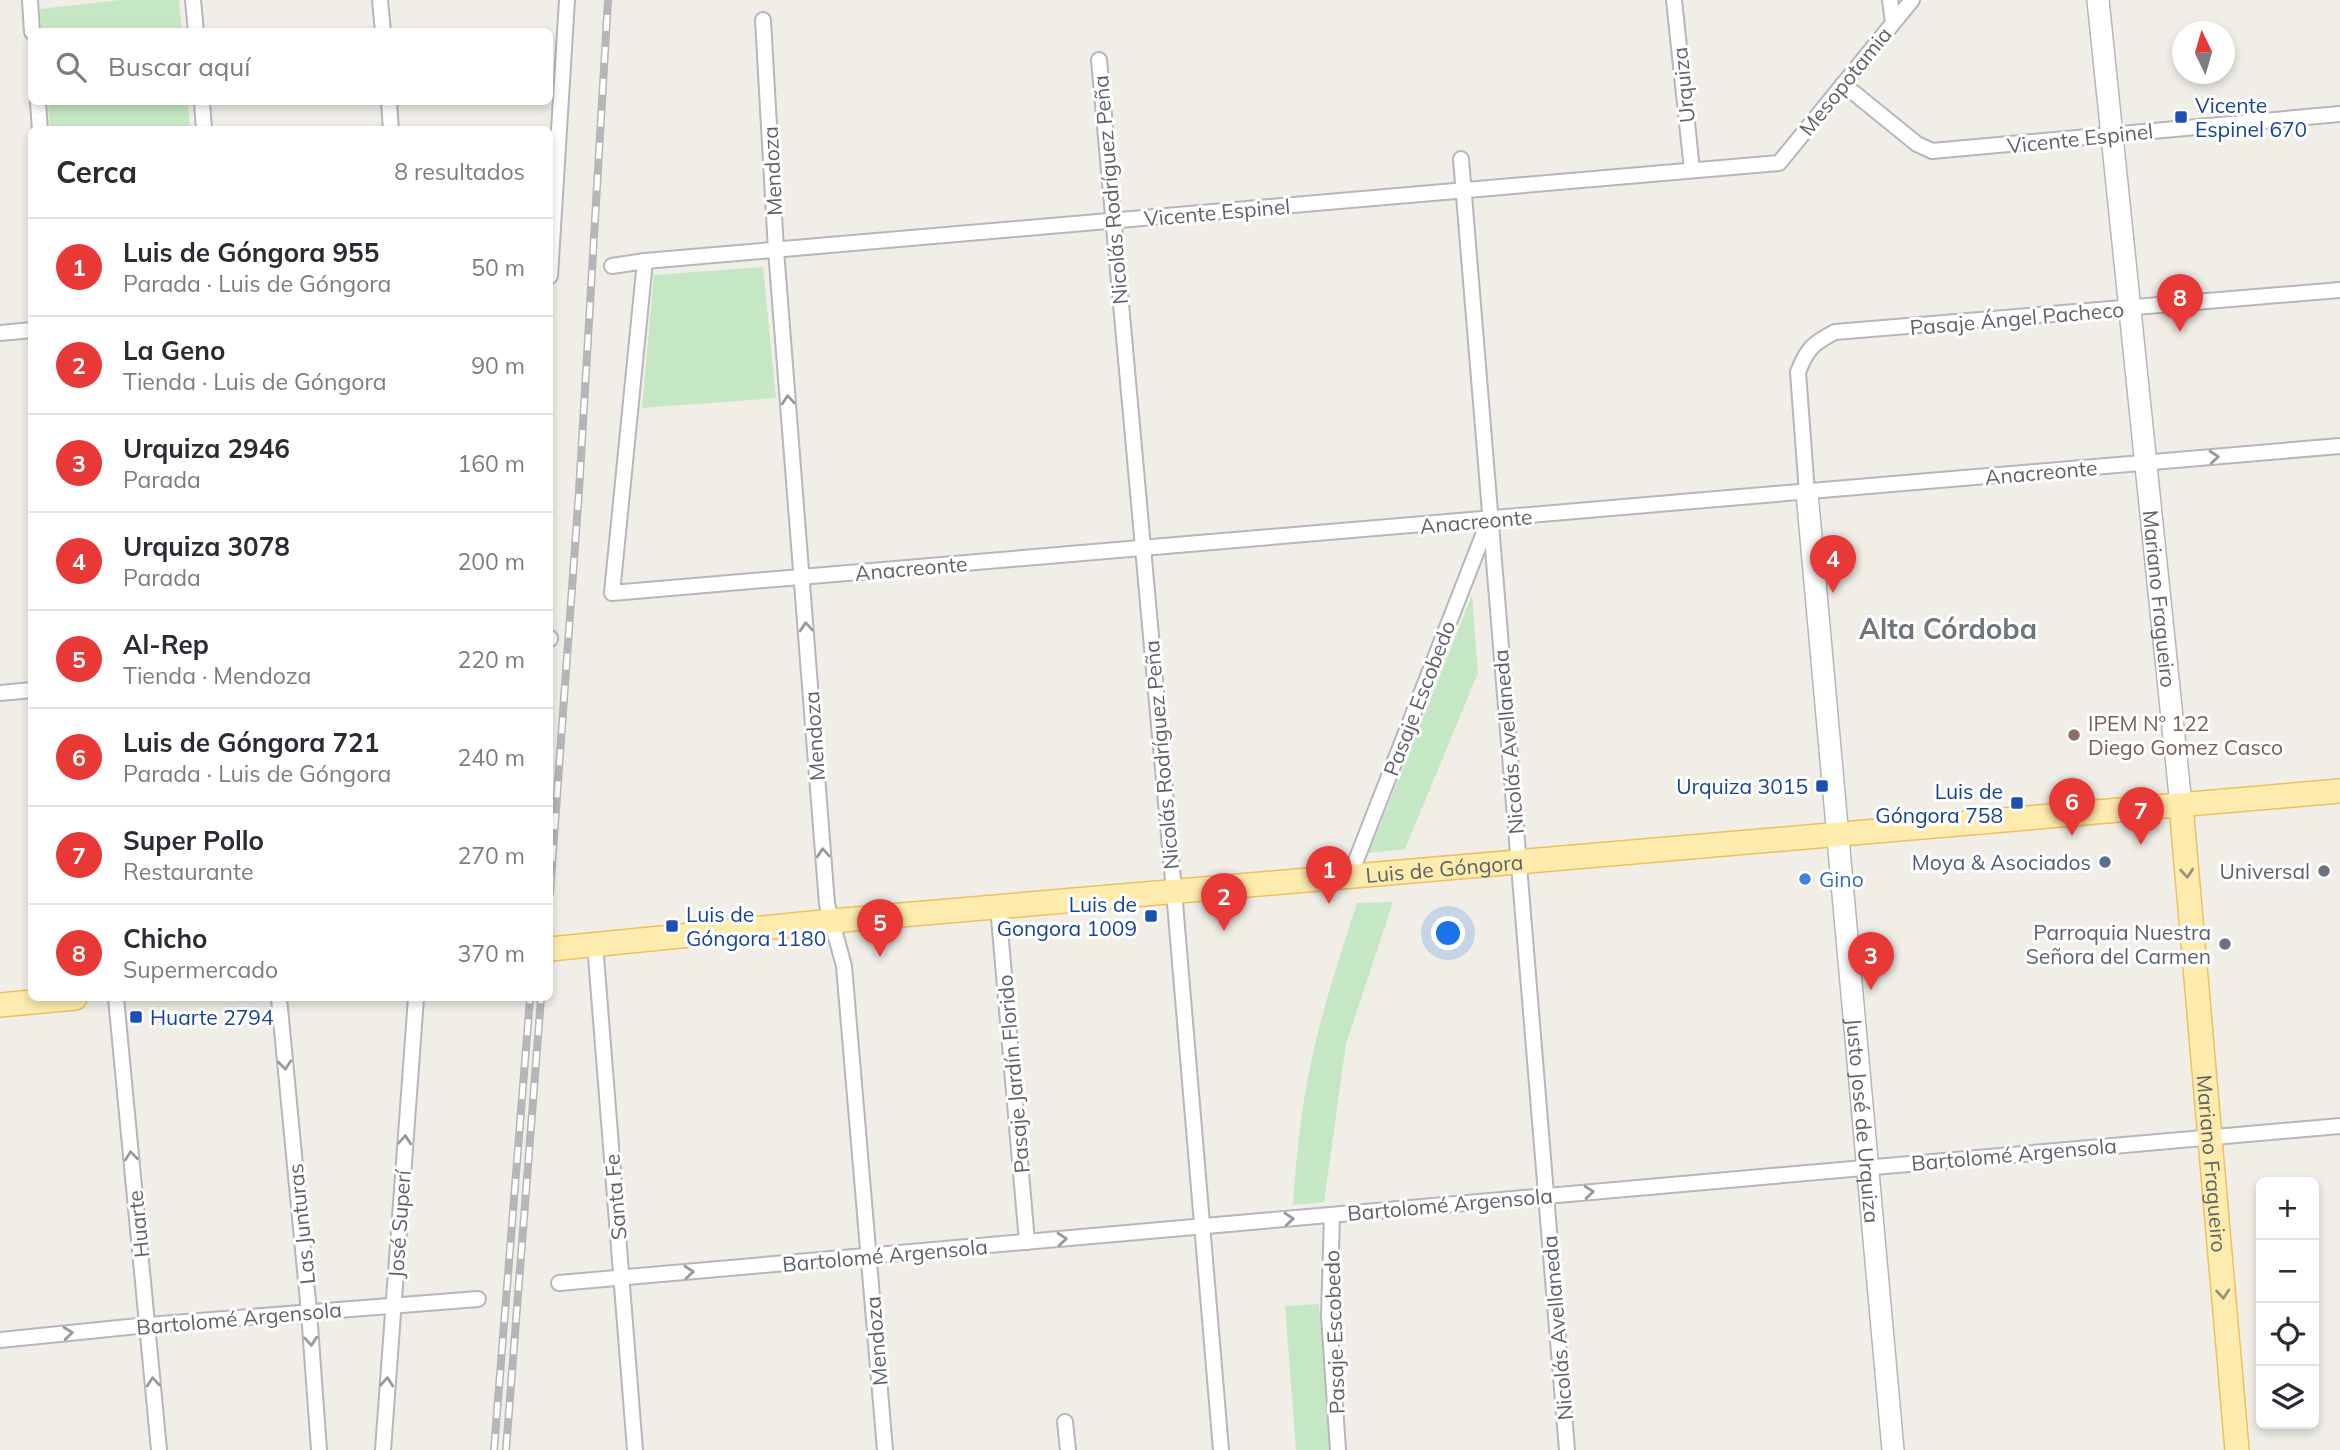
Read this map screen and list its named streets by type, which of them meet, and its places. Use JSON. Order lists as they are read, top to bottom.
{
  "streets": {
    "main road": ["Mariano Fragueiro", "Luis de Góngora"],
    "street": [
      "Mesopotamia",
      "Urquiza",
      "Vicente Espinel",
      "Mendoza",
      "Nicolás Rodríguez Peña",
      "Pasaje Ángel Pacheco",
      "Anacreonte",
      "Pasaje Escobedo",
      "Nicolás Avellaneda",
      "Pasaje Jardín Florido",
      "Justo José de Urquiza",
      "Bartolomé Argensola",
      "Santa Fe",
      "Huarte",
      "Las Junturas",
      "José Superí"
    ]
  },
  "crossings": [
    ["Mesopotamia", "Vicente Espinel"],
    ["Urquiza", "Vicente Espinel"],
    ["Vicente Espinel", "Mendoza"],
    ["Vicente Espinel", "Nicolás Rodríguez Peña"],
    ["Vicente Espinel", "Anacreonte"],
    ["Vicente Espinel", "Mariano Fragueiro"],
    ["Vicente Espinel", "Nicolás Avellaneda"],
    ["Mendoza", "Anacreonte"],
    ["Mendoza", "Luis de Góngora"],
    ["Mendoza", "Bartolomé Argensola"],
    ["Nicolás Rodríguez Peña", "Anacreonte"],
    ["Nicolás Rodríguez Peña", "Luis de Góngora"],
    ["Nicolás Rodríguez Peña", "Bartolomé Argensola"],
    ["Pasaje Ángel Pacheco", "Mariano Fragueiro"],
    ["Pasaje Ángel Pacheco", "Justo José de Urquiza"],
    ["Anacreonte", "Mariano Fragueiro"],
    ["Anacreonte", "Pasaje Escobedo"],
    ["Anacreonte", "Nicolás Avellaneda"],
    ["Anacreonte", "Justo José de Urquiza"],
    ["Mariano Fragueiro", "Luis de Góngora"],
    ["Mariano Fragueiro", "Bartolomé Argensola"],
    ["Pasaje Escobedo", "Nicolás Avellaneda"],
    ["Pasaje Escobedo", "Luis de Góngora"],
    ["Pasaje Escobedo", "Bartolomé Argensola"],
    ["Nicolás Avellaneda", "Luis de Góngora"],
    ["Nicolás Avellaneda", "Bartolomé Argensola"],
    ["Luis de Góngora", "Pasaje Jardín Florido"],
    ["Luis de Góngora", "Justo José de Urquiza"],
    ["Luis de Góngora", "Santa Fe"],
    ["Pasaje Jardín Florido", "Bartolomé Argensola"],
    ["Justo José de Urquiza", "Bartolomé Argensola"],
    ["Bartolomé Argensola", "Santa Fe"],
    ["Bartolomé Argensola", "Huarte"],
    ["Bartolomé Argensola", "Las Junturas"],
    ["Bartolomé Argensola", "José Superí"]
  ],
  "one_way": [
    "Mendoza",
    "Mariano Fragueiro",
    "Bartolomé Argensola",
    "Huarte",
    "Las Junturas",
    "José Superí"
  ],
  "districts": ["Alta Córdoba"],
  "places": {
    "transit": [
      "Vicente Espinel 670",
      "Urquiza 3015",
      "Luis de Góngora 758",
      "Luis de Gongora 1009",
      "Luis de Góngora 1180",
      "Huarte 2794"
    ],
    "other": [
      "IPEM Nº 122 Diego Gomez Casco",
      "Moya & Asociados",
      "Universal",
      "Gino",
      "Parroquia Nuestra Señora del Carmen"
    ]
  },
  "north": "top",
  "page": {
    "search": "Buscar aquí",
    "heading": ["Cerca", "8 resultados"],
    "list": [
      {
        "mark": "1",
        "name": "Luis de Góngora 955",
        "note": "Parada · Luis de Góngora",
        "value": "50 m"
      },
      {
        "mark": "2",
        "name": "La Geno",
        "note": "Tienda · Luis de Góngora",
        "value": "90 m"
      },
      {
        "mark": "3",
        "name": "Urquiza 2946",
        "note": "Parada",
        "value": "160 m"
      },
      {
        "mark": "4",
        "name": "Urquiza 3078",
        "note": "Parada",
        "value": "200 m"
      },
      {
        "mark": "5",
        "name": "Al-Rep",
        "note": "Tienda · Mendoza",
        "value": "220 m"
      },
      {
        "mark": "6",
        "name": "Luis de Góngora 721",
        "note": "Parada · Luis de Góngora",
        "value": "240 m"
      },
      {
        "mark": "7",
        "name": "Super Pollo",
        "note": "Restaurante",
        "value": "270 m"
      },
      {
        "mark": "8",
        "name": "Chicho",
        "note": "Supermercado",
        "value": "370 m"
      }
    ],
    "pins": [
      "8",
      "4",
      "6",
      "7",
      "1",
      "2",
      "5",
      "3"
    ],
    "map_buttons": ["+", "−"]
  }
}
